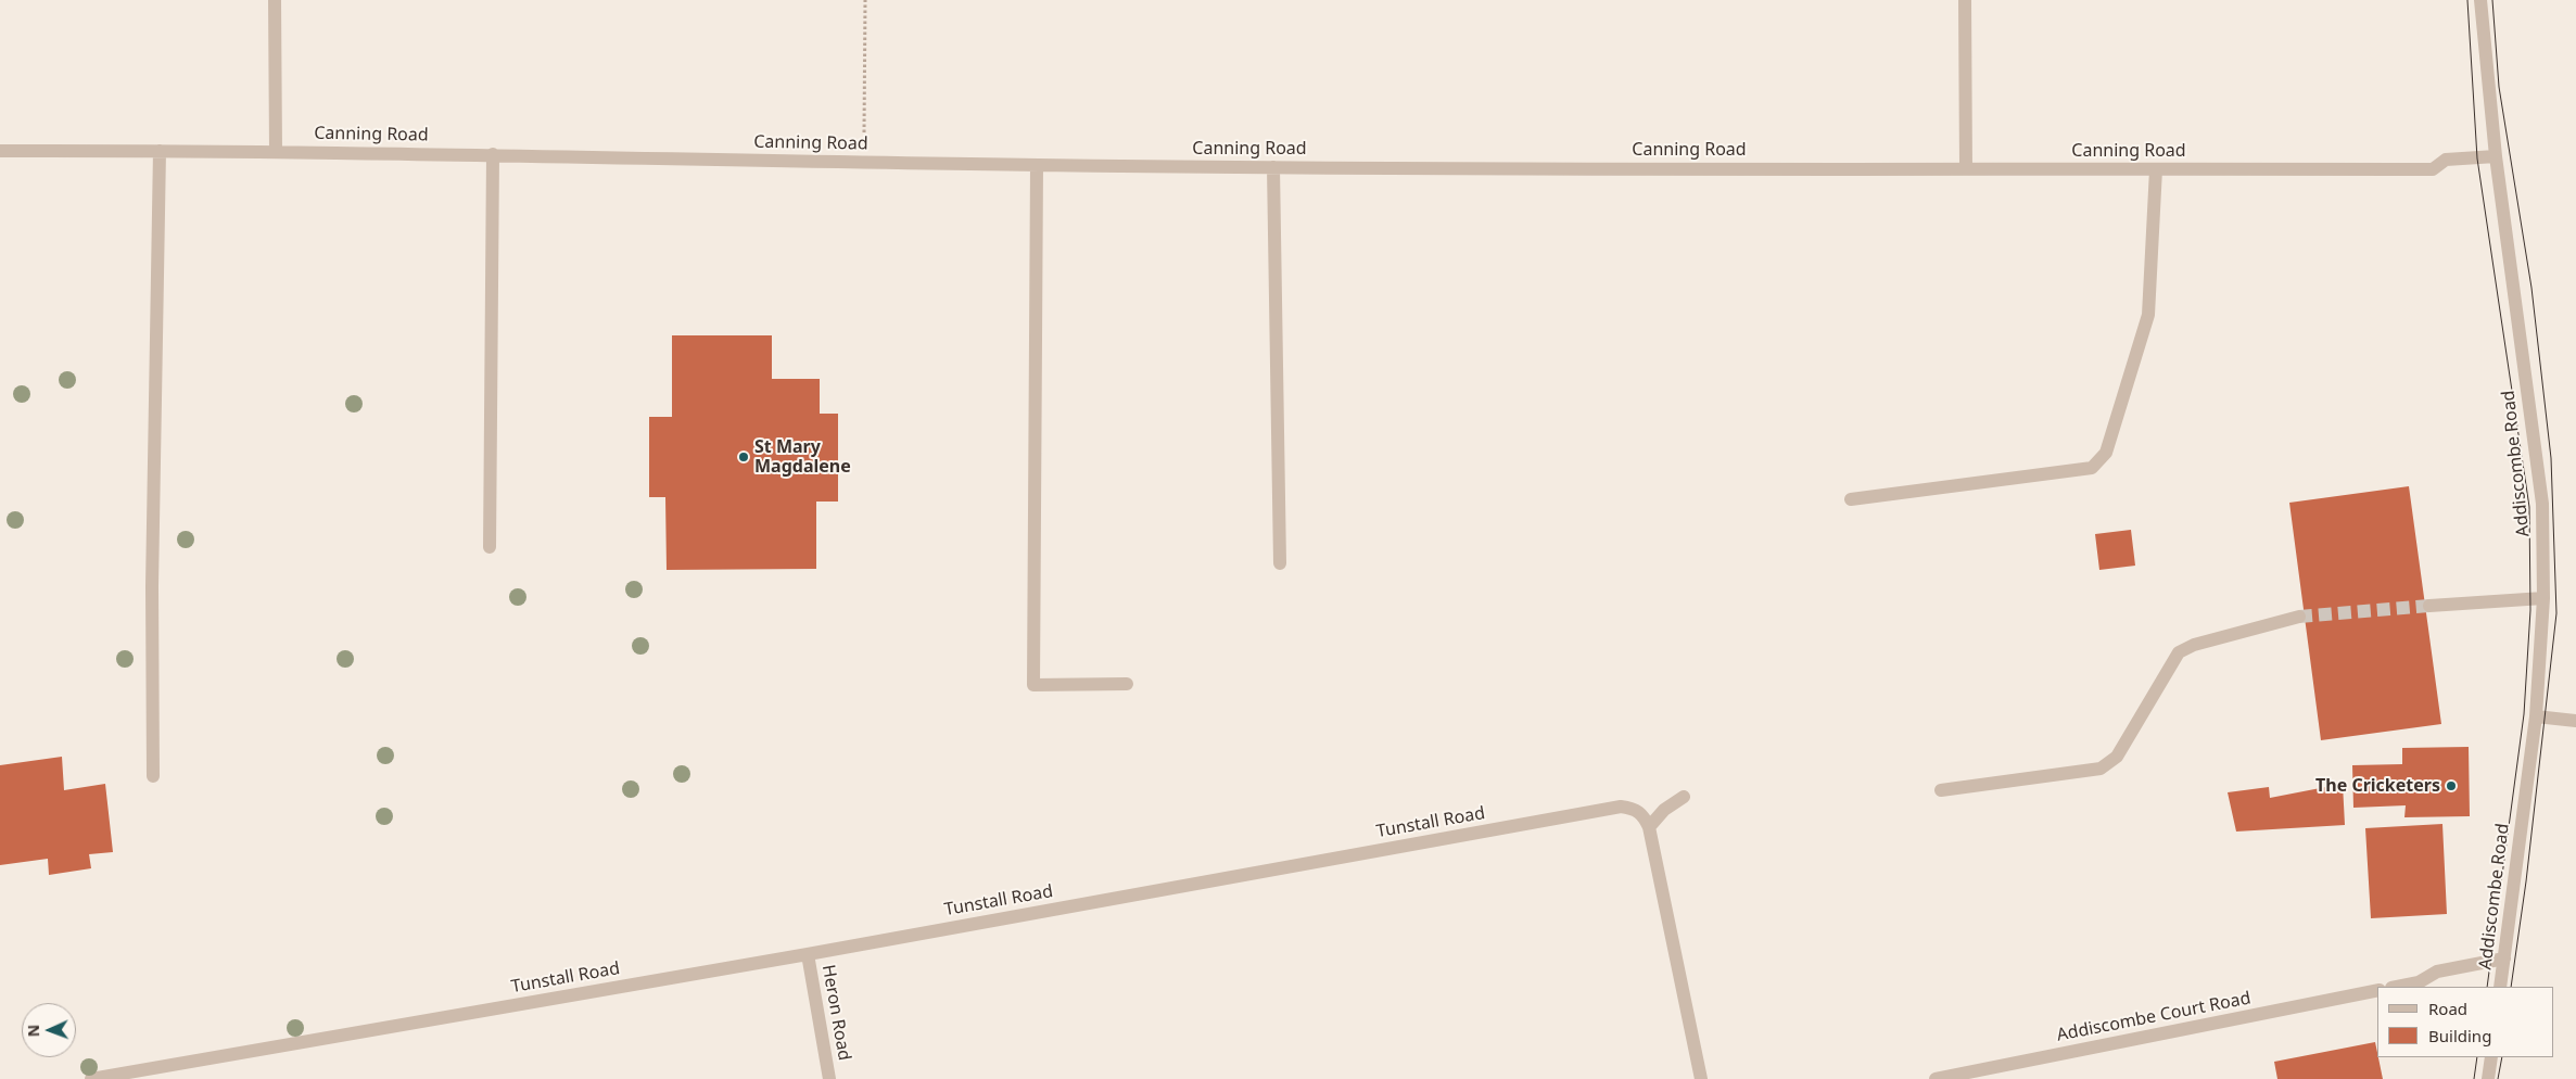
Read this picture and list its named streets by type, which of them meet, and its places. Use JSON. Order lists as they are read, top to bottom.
{
  "streets": {
    "street": [
      "Canning Road",
      "Addiscombe Road",
      "Tunstall Road",
      "Heron Road",
      "Addiscombe Court Road"
    ]
  },
  "crossings": [
    ["Canning Road", "Addiscombe Road"],
    ["Tunstall Road", "Heron Road"]
  ],
  "places": ["St Mary Magdalene", "The Cricketers"],
  "legend": ["Road", "Building"],
  "north": "left"
}
